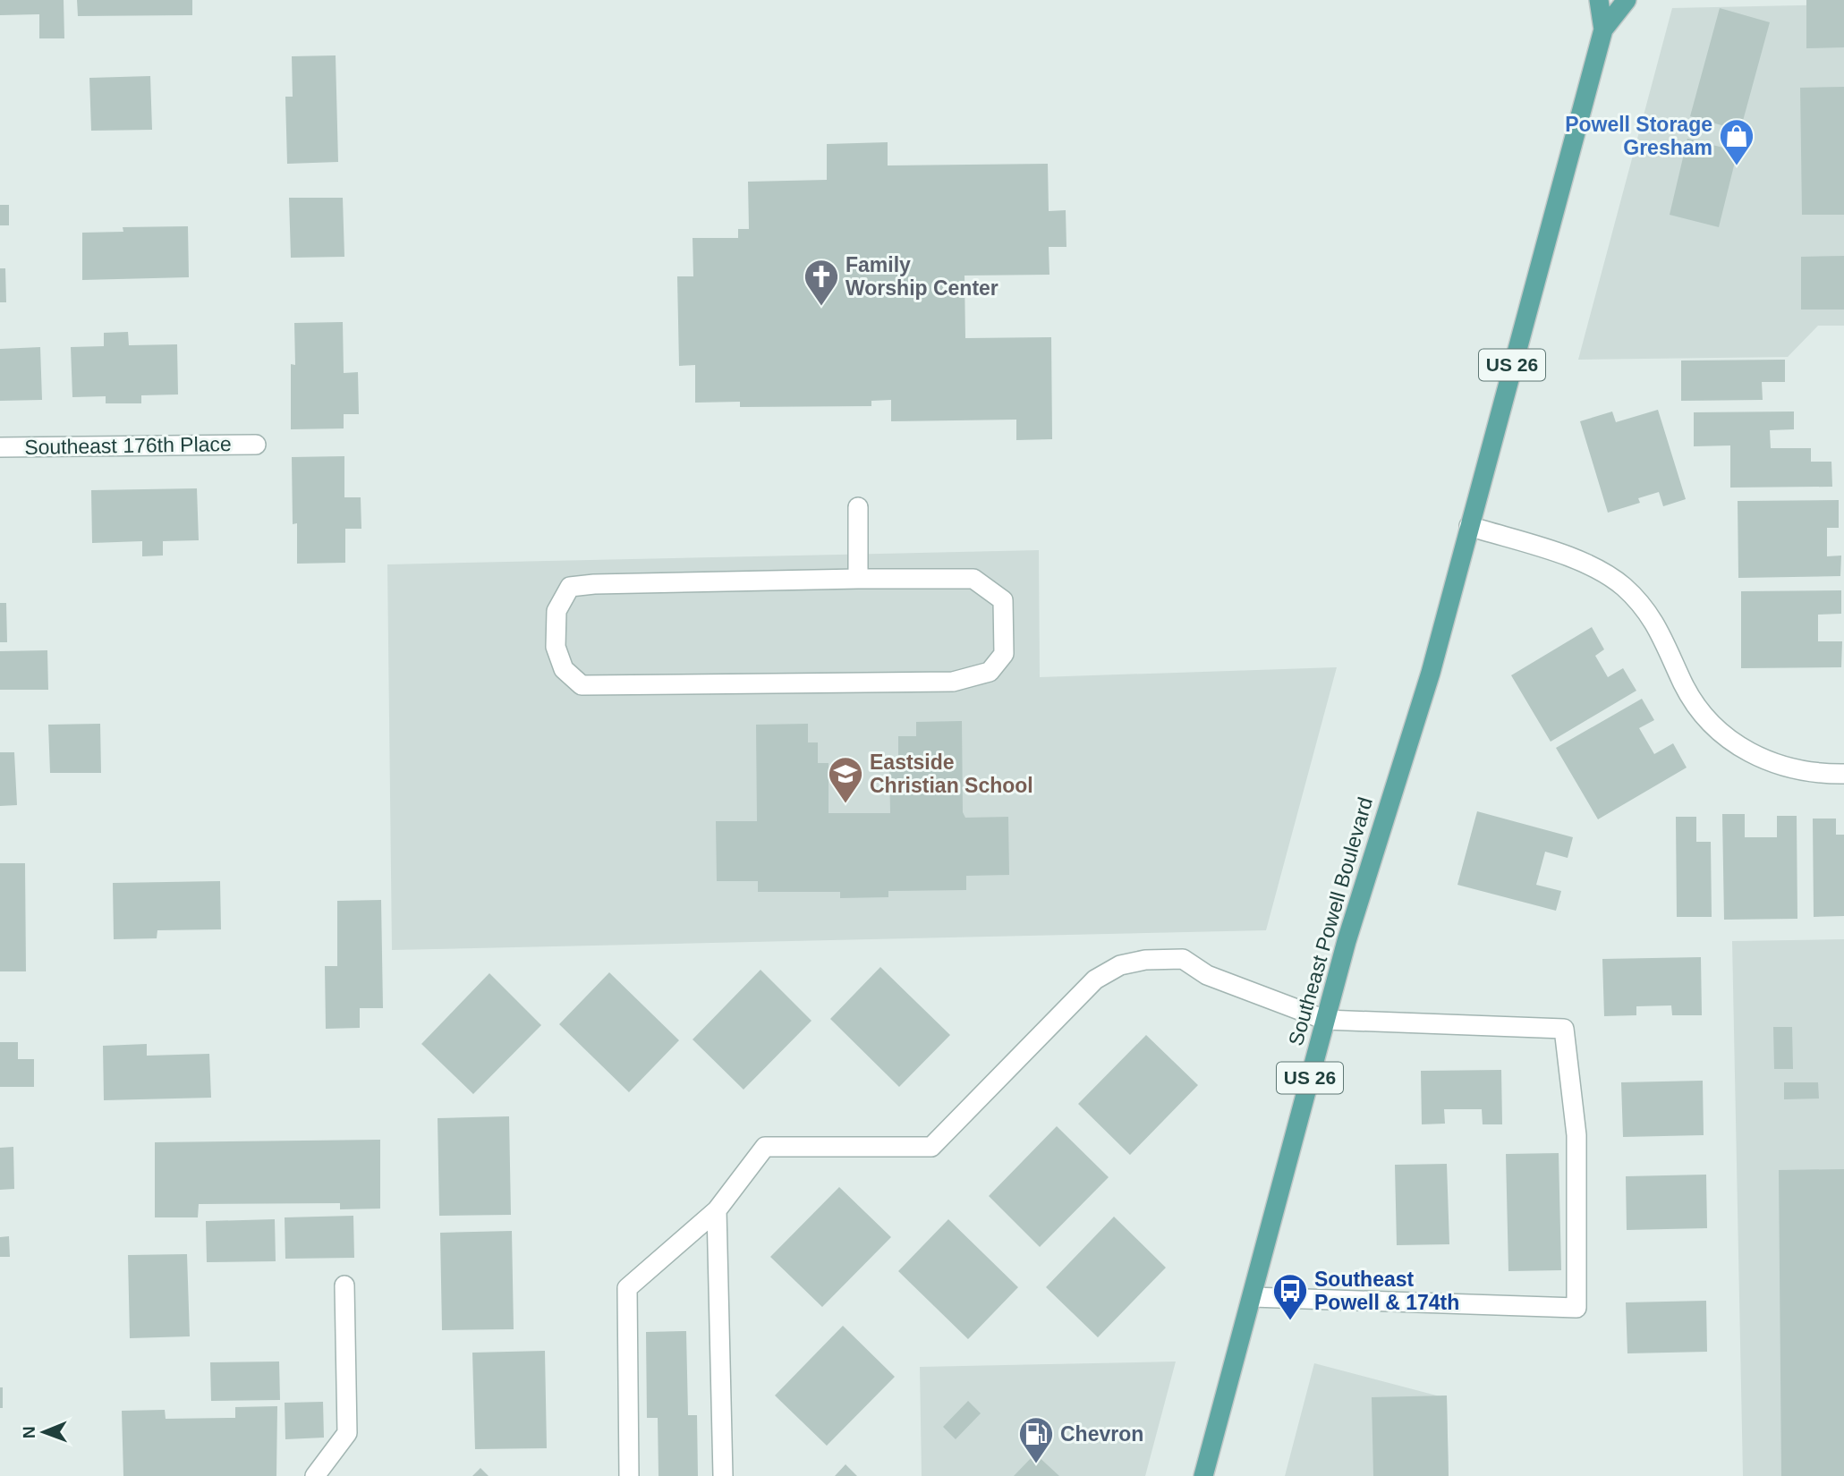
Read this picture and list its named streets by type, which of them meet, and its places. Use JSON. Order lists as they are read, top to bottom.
{
  "streets": {
    "main road": ["US 26", "Southeast Powell Boulevard"],
    "street": ["Southeast 176th Place"]
  },
  "crossings": [
    ["US 26", "Southeast Powell Boulevard"]
  ],
  "places": {
    "shop": ["Powell Storage Gresham"],
    "church": ["Family Worship Center"],
    "school or university": ["Eastside Christian School"],
    "bus stop": ["Southeast Powell & 174th"],
    "fuel station": ["Chevron"]
  },
  "north": "left"
}
